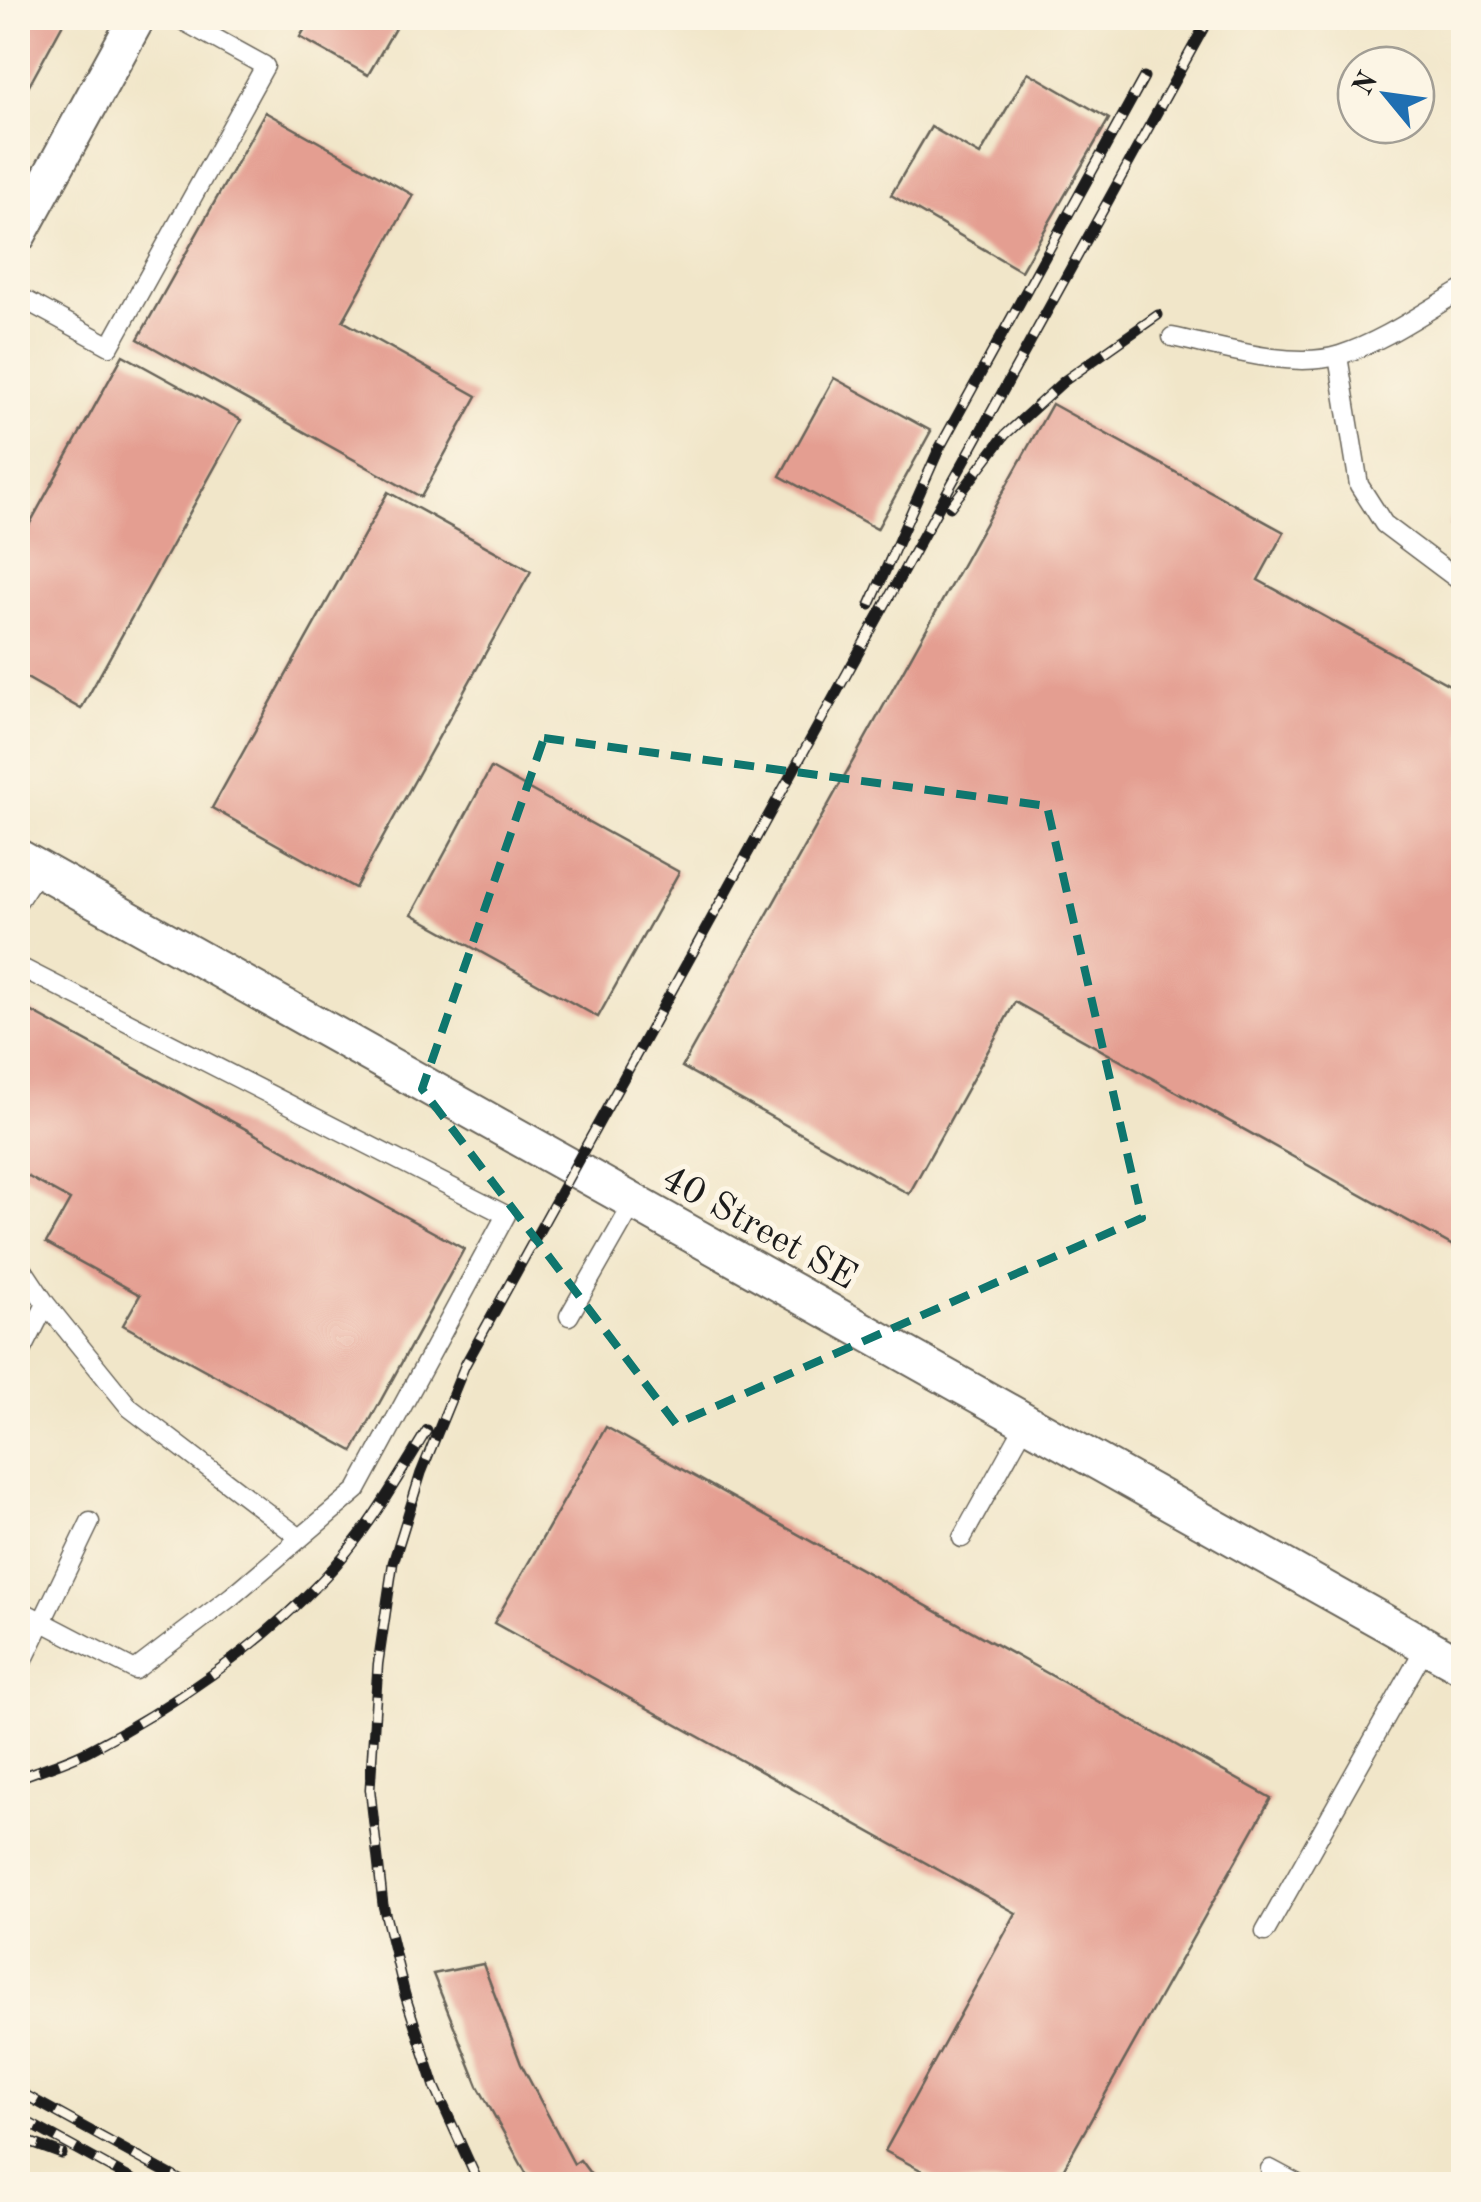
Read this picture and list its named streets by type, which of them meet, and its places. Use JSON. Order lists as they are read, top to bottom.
{
  "streets": {
    "street": ["40 Street SE"]
  },
  "north": "top left"
}
